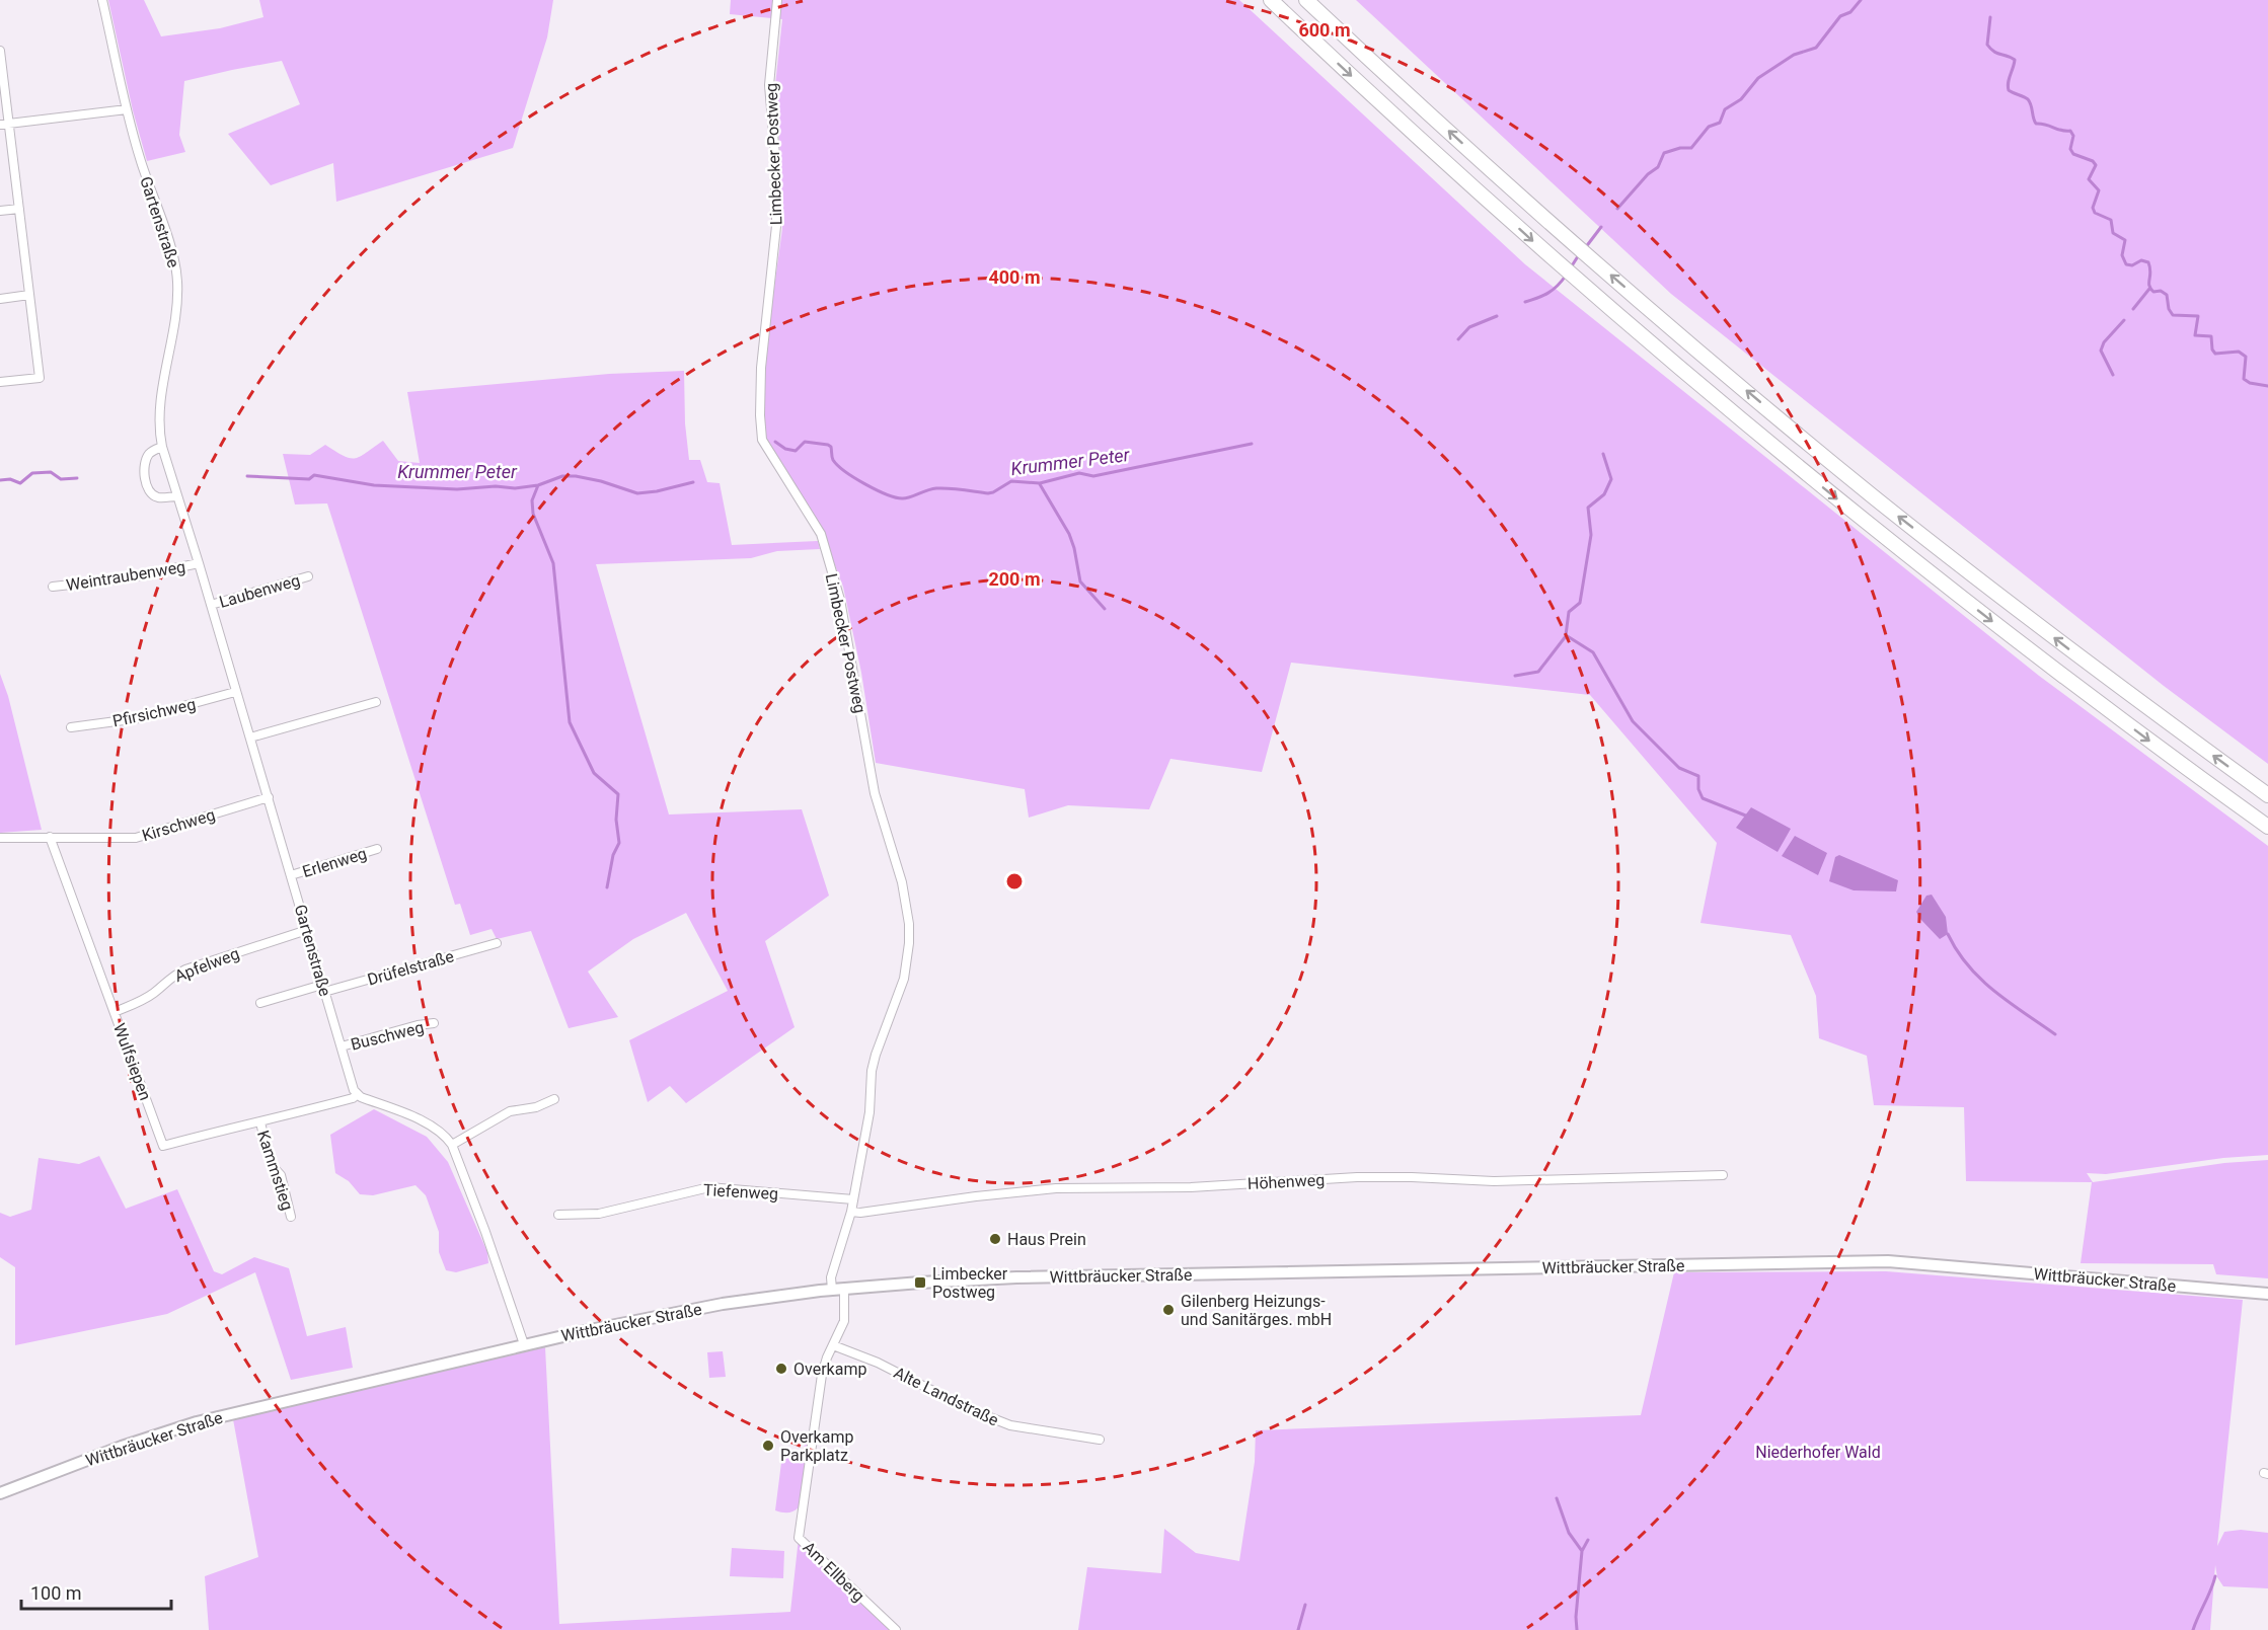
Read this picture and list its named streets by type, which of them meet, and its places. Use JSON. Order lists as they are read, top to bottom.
{
  "streets": {
    "main road": ["Wittbräucker Straße"],
    "street": [
      "Limbecker Postweg",
      "Gartenstraße",
      "Weintraubenweg",
      "Laubenweg",
      "Pfirsichweg",
      "Kirschweg",
      "Erlenweg",
      "Apfelweg",
      "Drüfelstraße",
      "Buschweg",
      "Wulfsiepen",
      "Kammstieg",
      "Höhenweg",
      "Tiefenweg",
      "Alte Landstraße",
      "Am Ellberg"
    ]
  },
  "crossings": [
    ["Limbecker Postweg", "Höhenweg"],
    ["Limbecker Postweg", "Tiefenweg"],
    ["Limbecker Postweg", "Wittbräucker Straße"],
    ["Limbecker Postweg", "Am Ellberg"],
    ["Gartenstraße", "Weintraubenweg"],
    ["Gartenstraße", "Laubenweg"],
    ["Gartenstraße", "Pfirsichweg"],
    ["Gartenstraße", "Kirschweg"],
    ["Gartenstraße", "Erlenweg"],
    ["Gartenstraße", "Apfelweg"],
    ["Gartenstraße", "Drüfelstraße"],
    ["Gartenstraße", "Buschweg"],
    ["Gartenstraße", "Wulfsiepen"],
    ["Kirschweg", "Wulfsiepen"],
    ["Apfelweg", "Wulfsiepen"],
    ["Wulfsiepen", "Kammstieg"],
    ["Wittbräucker Straße", "Am Ellberg"],
    ["Alte Landstraße", "Am Ellberg"]
  ],
  "water": ["Krummer Peter"],
  "parks": ["Niederhofer Wald"],
  "places": {
    "other": [
      "Haus Prein",
      "Gilenberg Heizungs- und Sanitärges. mbH",
      "Overkamp",
      "Overkamp Parkplatz"
    ],
    "transit": ["Limbecker Postweg"]
  },
  "scale_bar": "100 m",
  "rings": ["600 m", "400 m", "200 m"]
}
